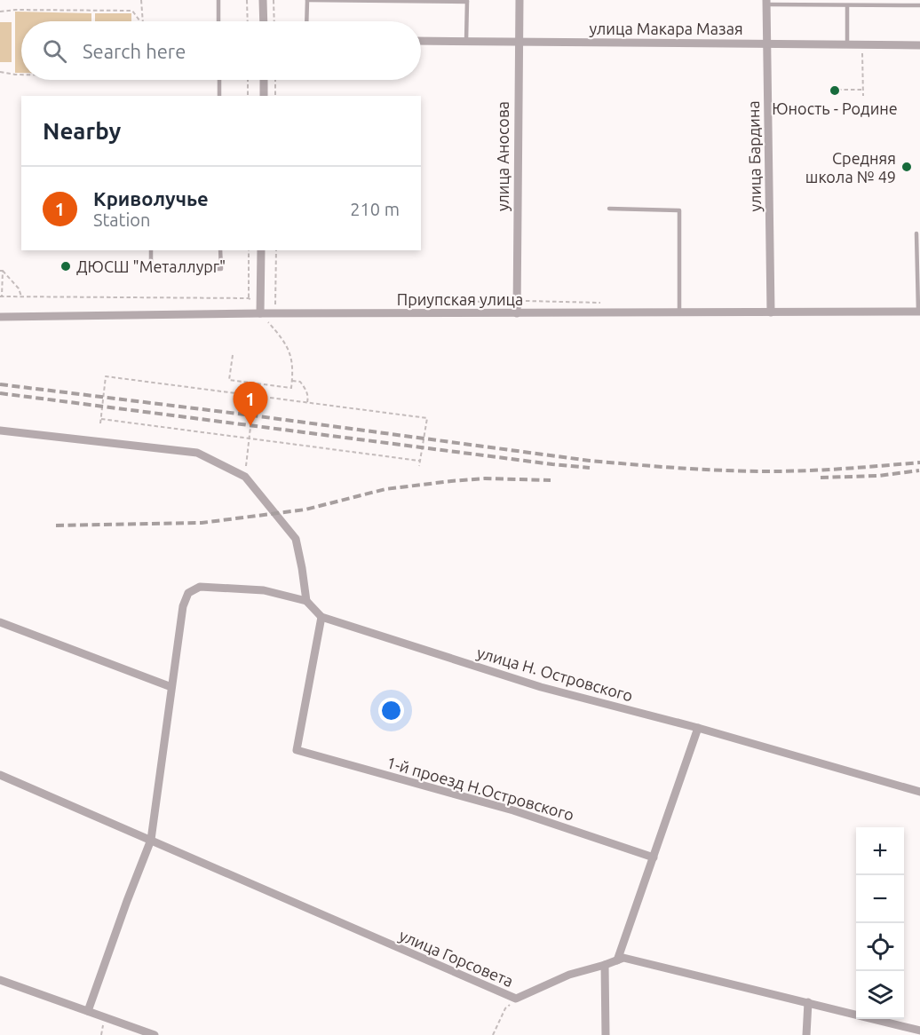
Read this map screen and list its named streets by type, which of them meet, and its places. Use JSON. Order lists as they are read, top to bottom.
{
  "streets": {
    "street": [
      "улица Макара Мазая",
      "улица Аносова",
      "улица Бардина",
      "Приупская улица",
      "улица Н. Островского",
      "1-й проезд Н.Островского",
      "улица Горсовета"
    ]
  },
  "crossings": [
    ["улица Макара Мазая", "улица Аносова"],
    ["улица Макара Мазая", "улица Бардина"],
    ["улица Аносова", "Приупская улица"],
    ["улица Бардина", "Приупская улица"],
    ["улица Н. Островского", "1-й проезд Н.Островского"]
  ],
  "places": ["Юность - Родине", "Средняя школа № 49", "ДЮСШ \"Металлург\""],
  "page": {
    "search": "Search here",
    "heading": "Nearby",
    "list": [
      {
        "mark": "1",
        "name": "Криволучье",
        "note": "Station",
        "value": "210 m"
      }
    ],
    "pins": "1",
    "map_buttons": ["+", "−"]
  }
}
